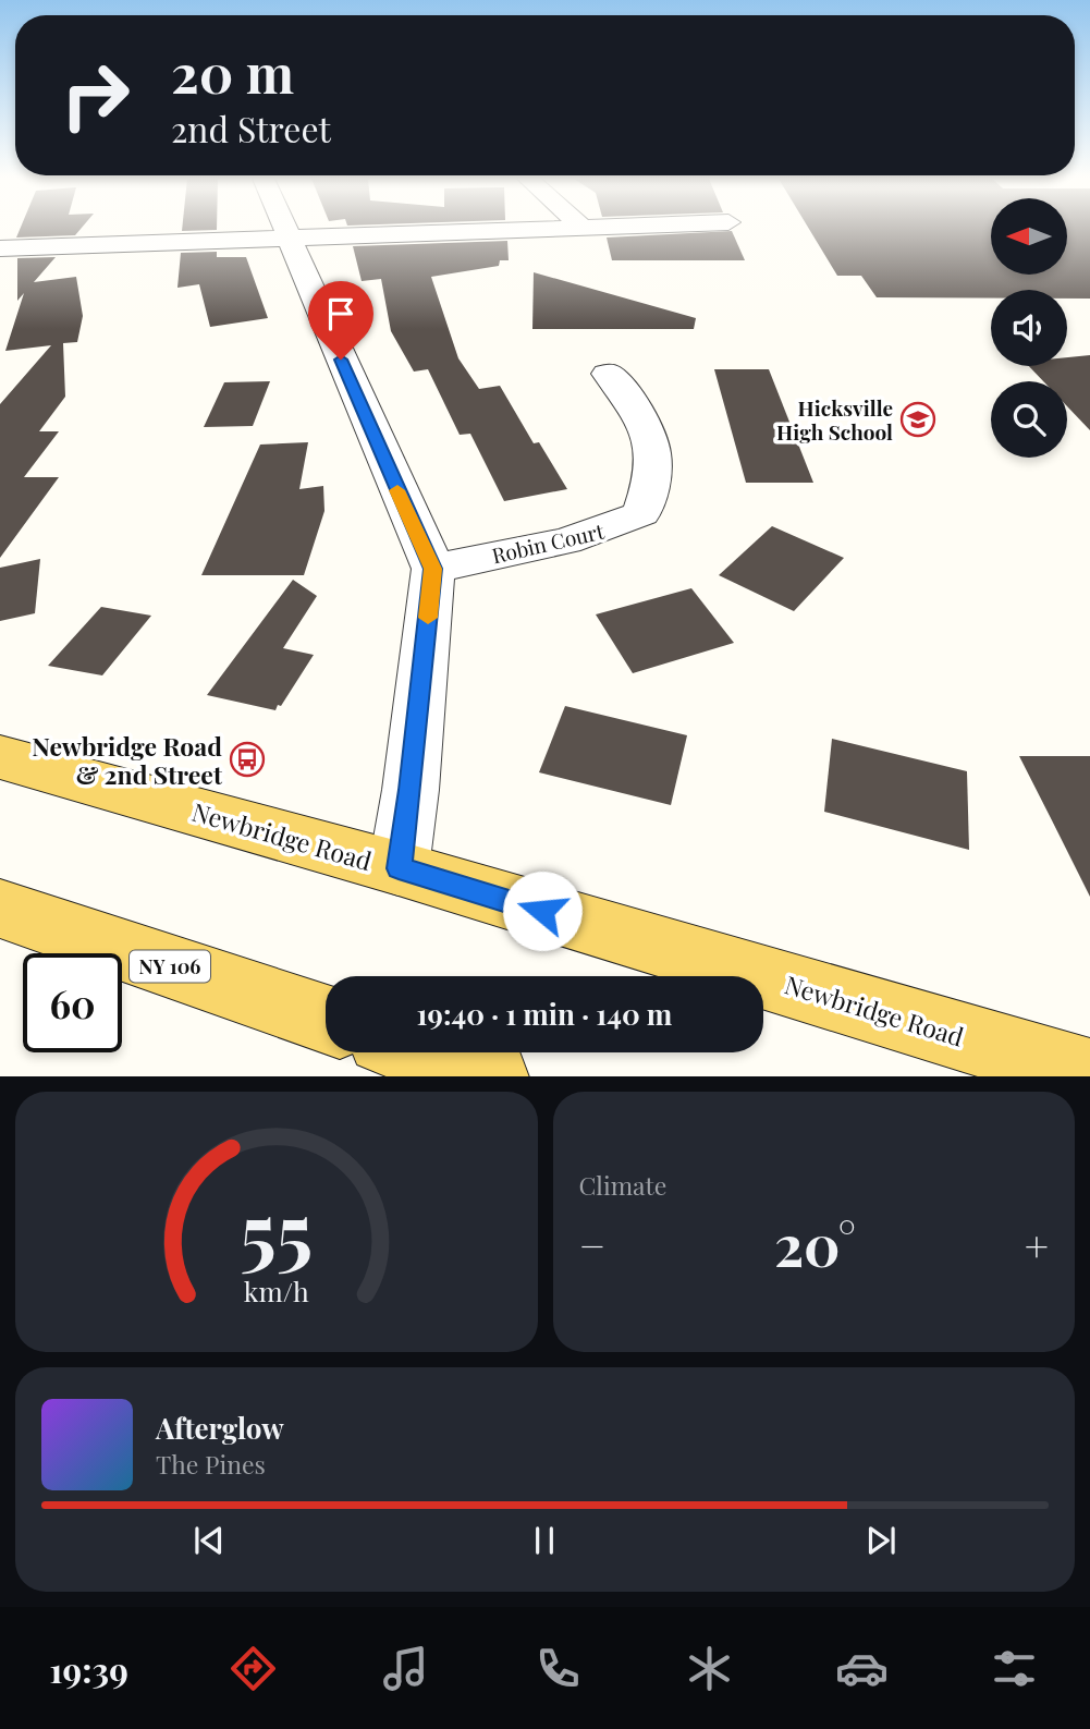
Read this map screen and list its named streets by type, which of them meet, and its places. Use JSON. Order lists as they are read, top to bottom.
{
  "streets": {
    "main road": ["Newbridge Road", "NY 106"],
    "street": ["Robin Court"]
  },
  "places": {
    "school or university": ["Hicksville High School"],
    "bus stop": ["Newbridge Road & 2nd Street"]
  },
  "north": "left",
  "page": {
    "turn": ["20 m", "2nd Street"],
    "limit": "60",
    "trip": "19:40 · 1 min · 140 m",
    "tile": "Climate",
    "heat": ["−", "20°", "+"],
    "song": ["Afterglow", "The Pines"],
    "tabs": "19:39",
    "gauge": ["55", "km/h"]
  }
}
